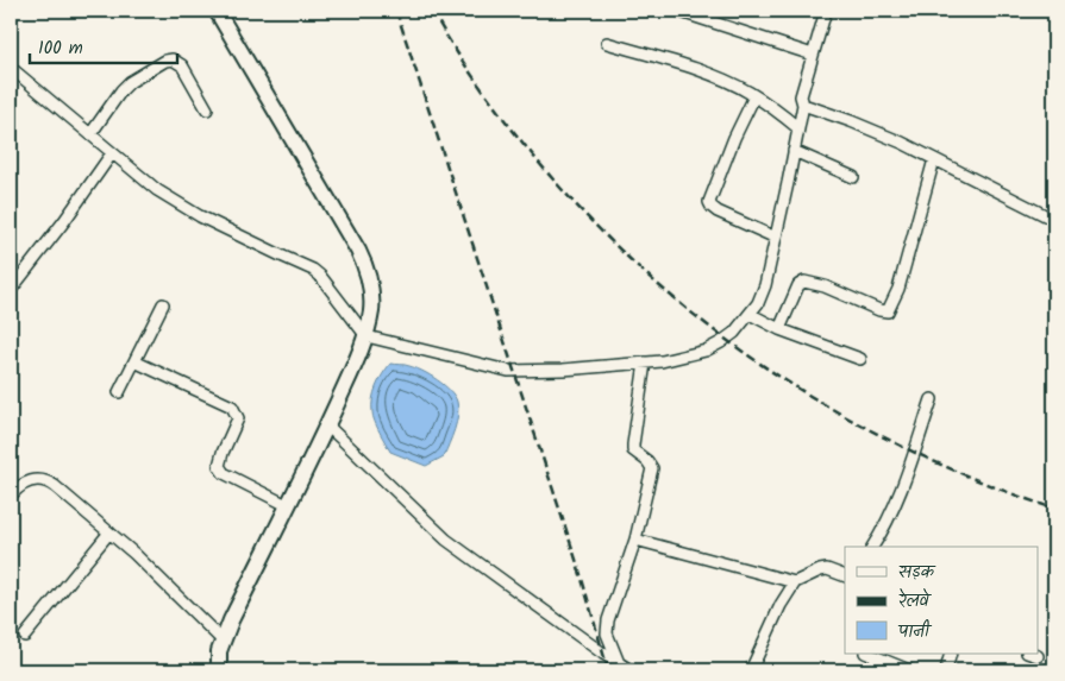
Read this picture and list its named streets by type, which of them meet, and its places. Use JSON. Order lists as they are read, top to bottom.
{
  "legend": ["सड़क", "रेलवे", "पानी"],
  "scale_bar": "100 m"
}
